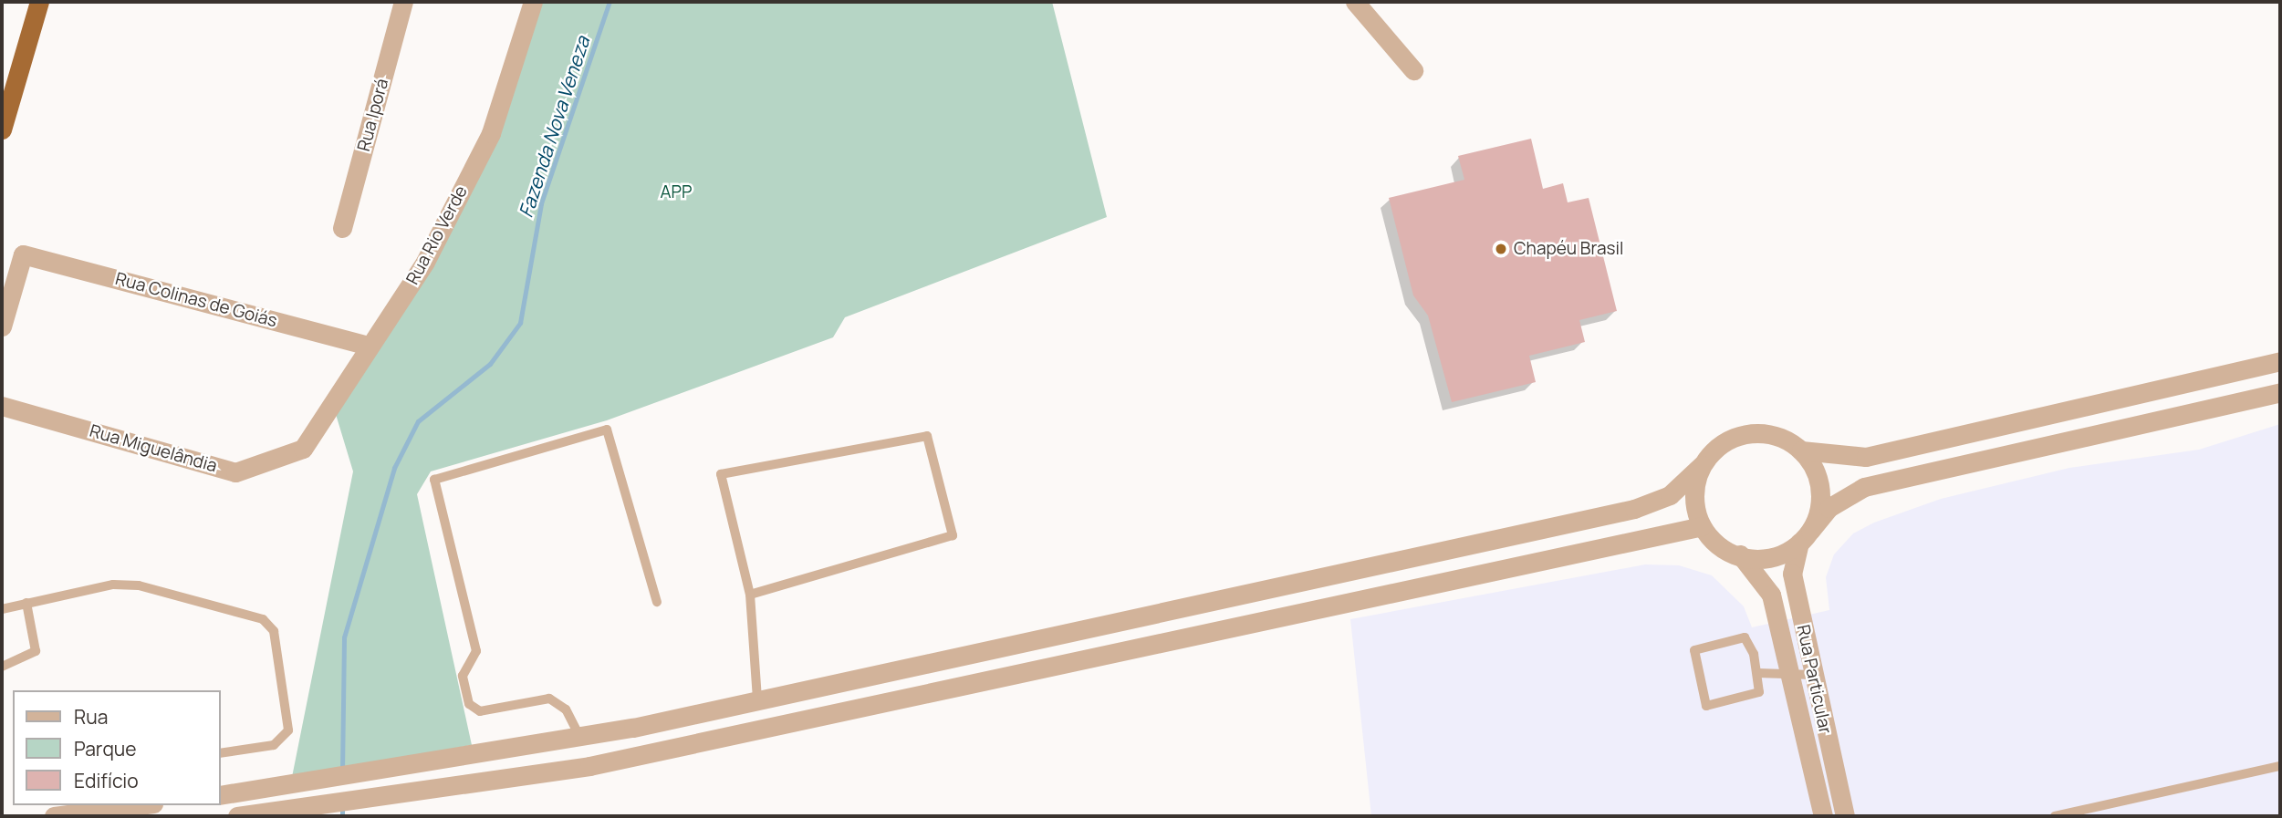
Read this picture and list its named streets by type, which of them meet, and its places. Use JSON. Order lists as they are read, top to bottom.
{
  "streets": {
    "street": [
      "Rua Iporá",
      "Rua Rio Verde",
      "Rua Colinas de Goiás",
      "Rua Miguelândia",
      "Rua Particular"
    ]
  },
  "crossings": [
    ["Rua Rio Verde", "Rua Colinas de Goiás"],
    ["Rua Rio Verde", "Rua Miguelândia"]
  ],
  "water": ["Fazenda Nova Veneza"],
  "parks": ["APP"],
  "places": ["Chapéu Brasil"],
  "legend": ["Rua", "Parque", "Edifício"]
}
